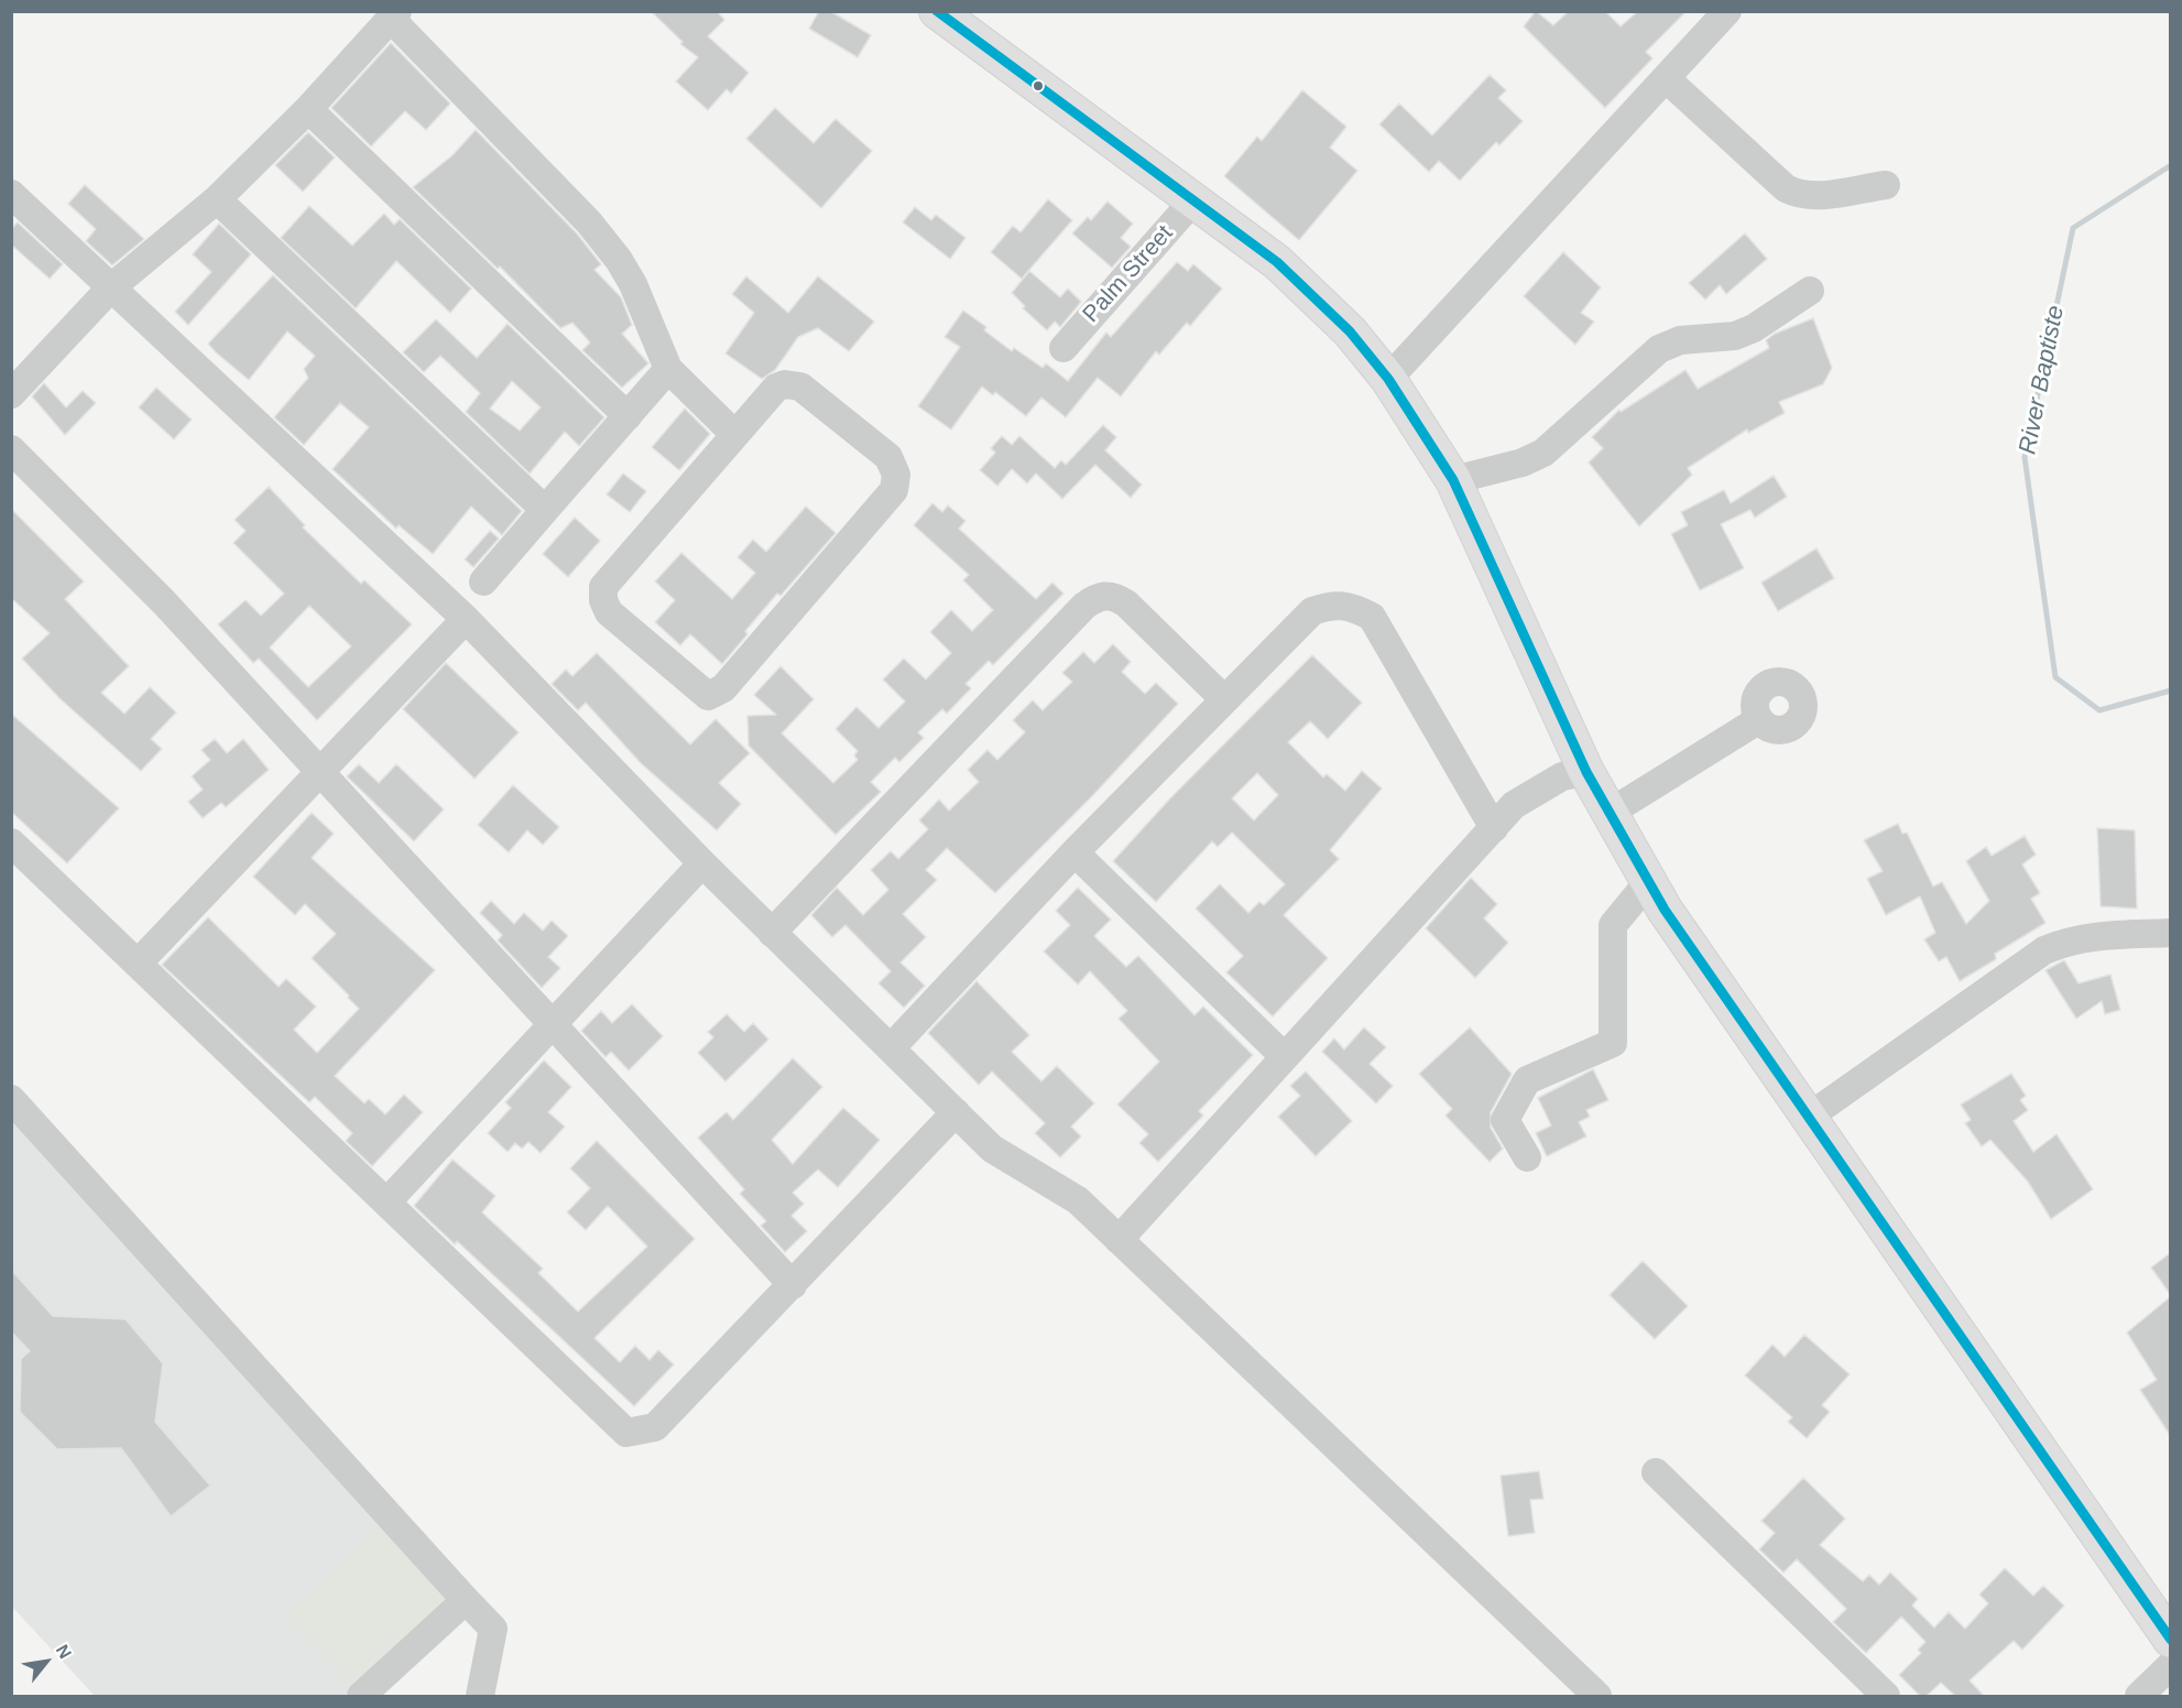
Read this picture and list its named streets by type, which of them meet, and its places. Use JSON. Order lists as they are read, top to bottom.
{
  "streets": {
    "street": ["Palm Street"]
  },
  "water": ["River Baptiste"],
  "north": "top right"
}
